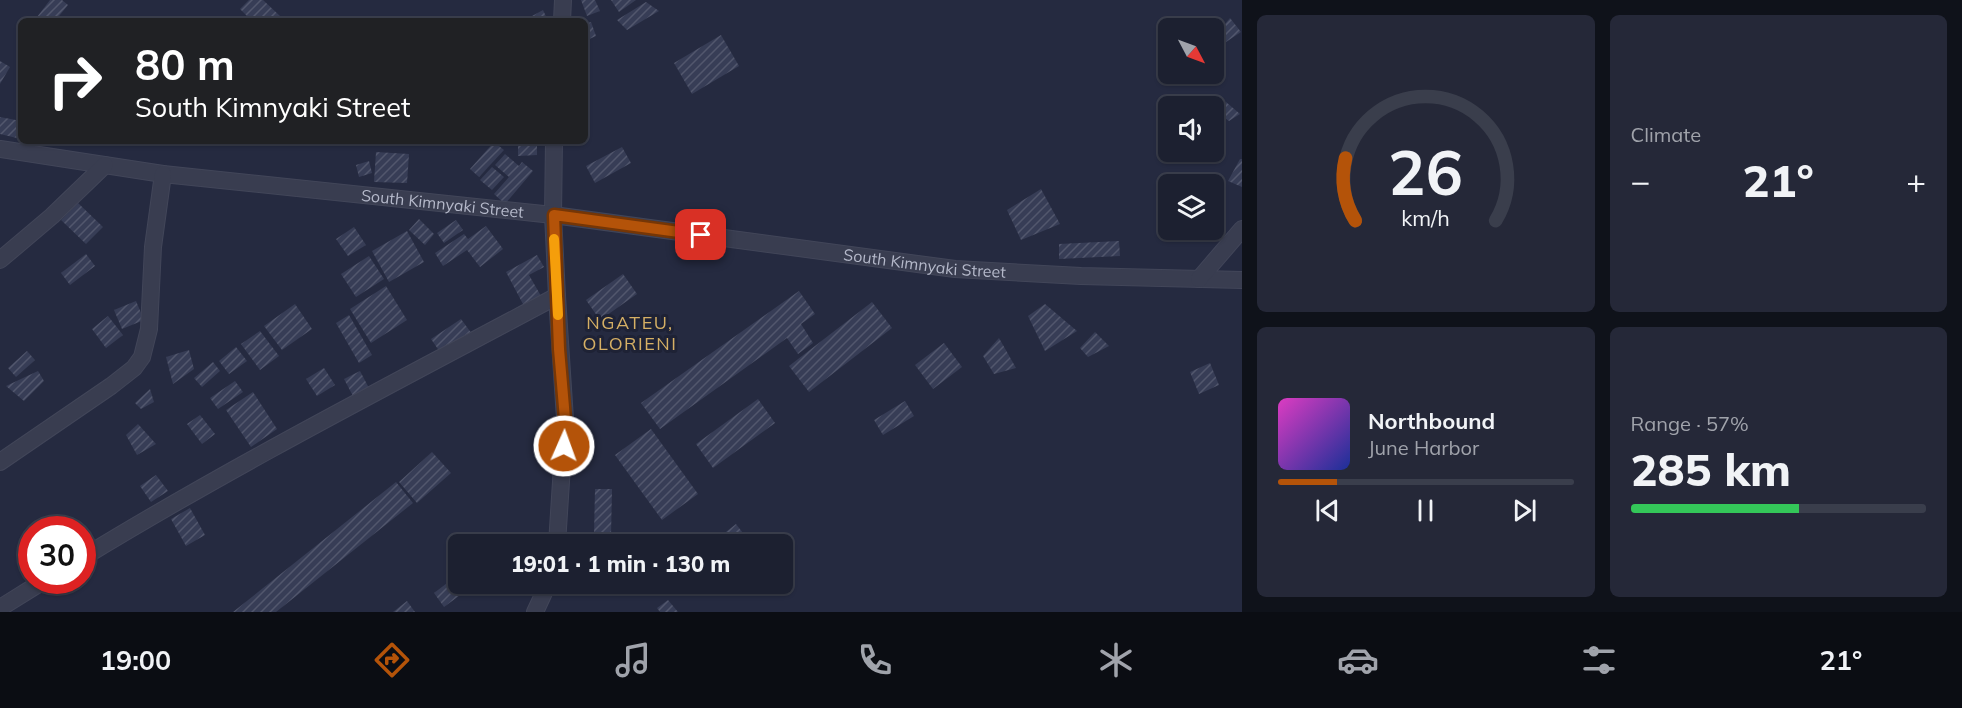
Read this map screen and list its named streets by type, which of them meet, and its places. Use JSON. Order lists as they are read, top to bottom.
{
  "streets": {
    "street": ["South Kimnyaki Street"]
  },
  "districts": ["NGATEU, OLORIENI"],
  "north": "bottom right",
  "page": {
    "tile": [
      "Climate",
      ["Range · 57%", "285 km"]
    ],
    "turn": ["80 m", "South Kimnyaki Street"],
    "heat": ["−", "21°", "+"],
    "song": ["Northbound", "June Harbor"],
    "limit": "30",
    "trip": "19:01 · 1 min · 130 m",
    "tabs": ["19:00", "21°"],
    "gauge": ["26", "km/h"]
  }
}
